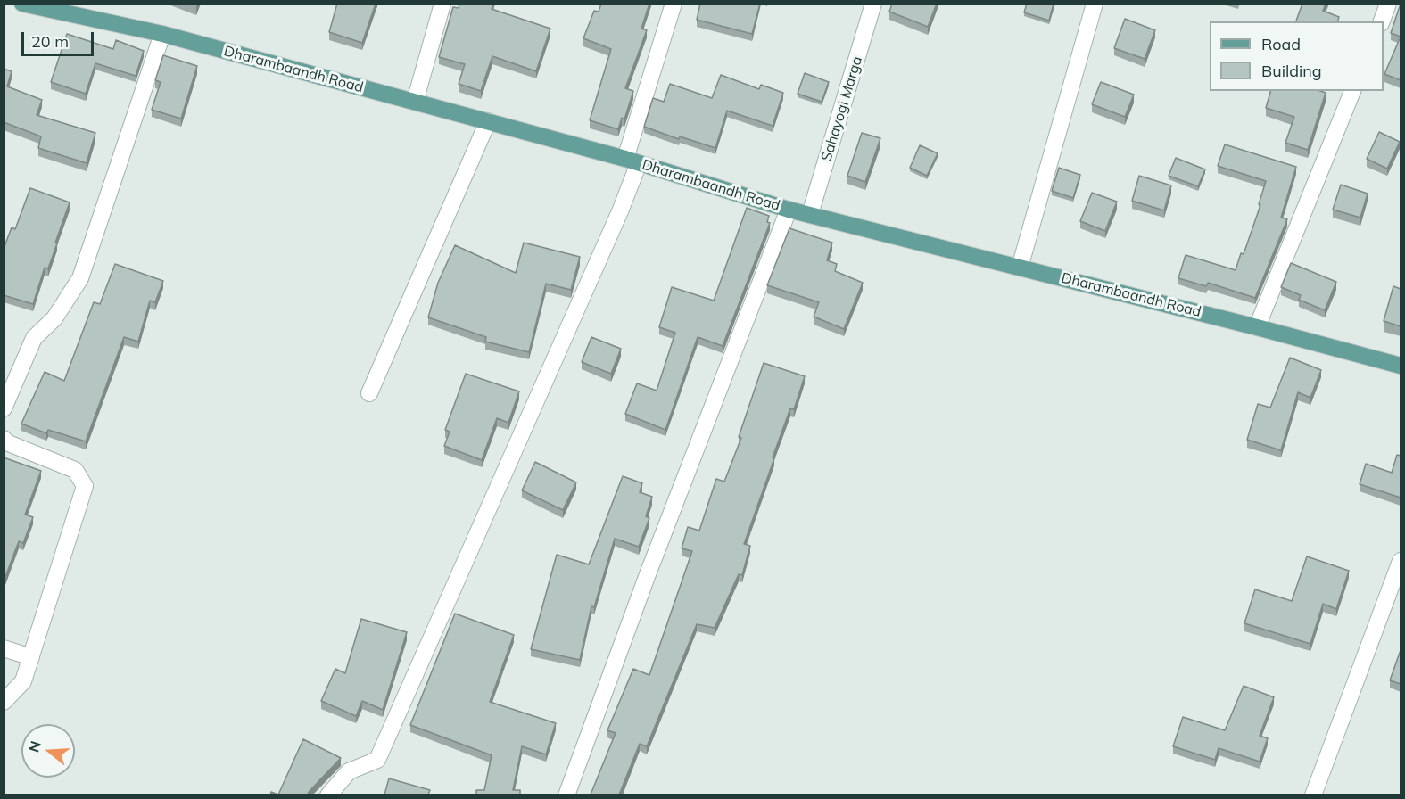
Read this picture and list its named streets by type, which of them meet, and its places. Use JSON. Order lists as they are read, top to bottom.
{
  "streets": {
    "main road": ["Dharambaandh Road"],
    "street": ["Sahayogi Marga"]
  },
  "crossings": [
    ["Dharambaandh Road", "Sahayogi Marga"]
  ],
  "legend": ["Road", "Building"],
  "scale_bar": "20 m",
  "north": "left"
}
